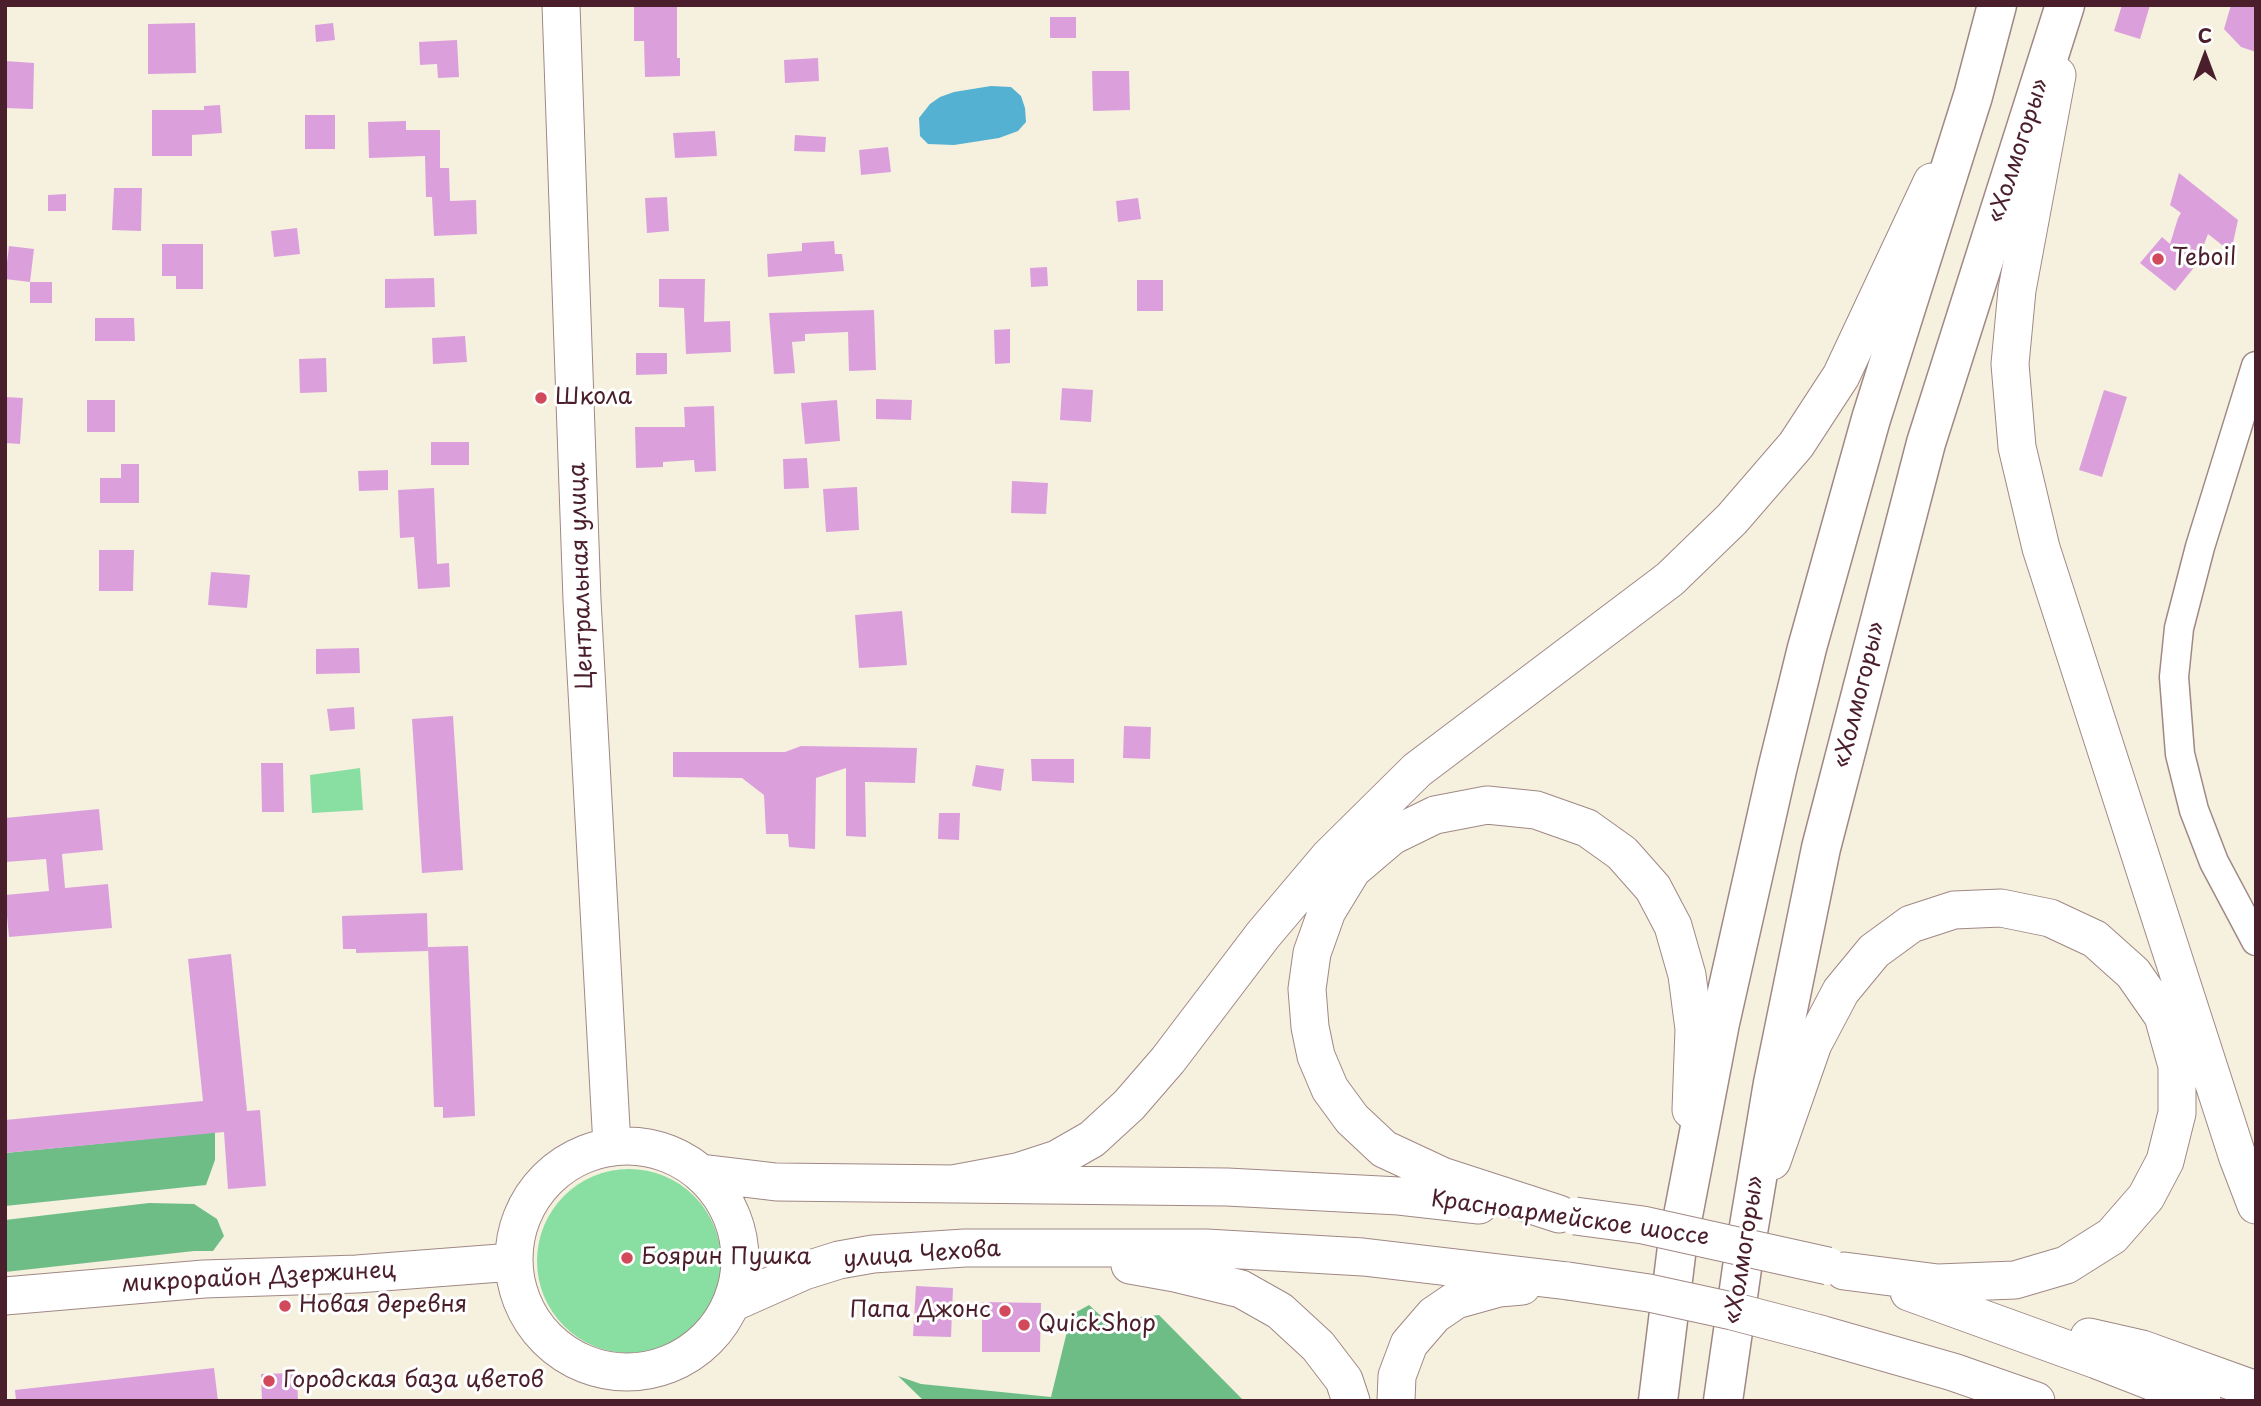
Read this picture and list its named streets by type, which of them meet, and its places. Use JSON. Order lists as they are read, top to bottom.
{
  "streets": {
    "highway": ["«Холмогоры»"],
    "main road": [
      "Центральная улица",
      "Красноармейское шоссе",
      "улица Чехова",
      "микрорайон Дзержинец"
    ]
  },
  "crossings": [
    ["Центральная улица", "улица Чехова"],
    ["Центральная улица", "микрорайон Дзержинец"],
    ["улица Чехова", "микрорайон Дзержинец"]
  ],
  "places": [
    "Teboil",
    "Школа",
    "Боярин Пушка",
    "Новая деревня",
    "Папа Джонс",
    "QuickShop",
    "Городская база цветов"
  ],
  "north": "top"
}
